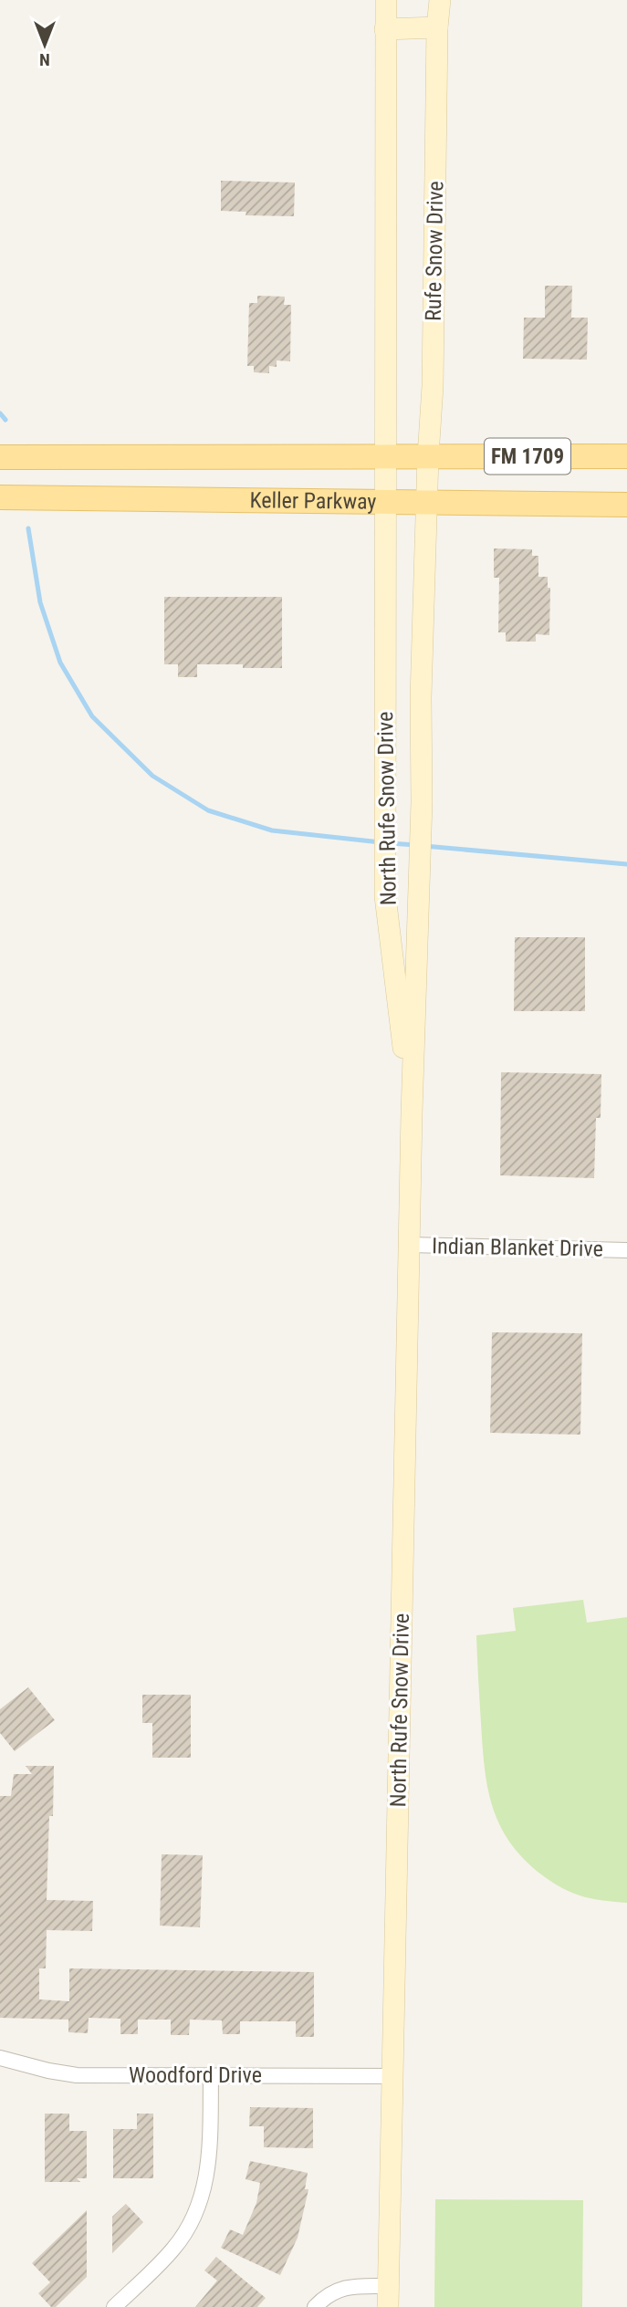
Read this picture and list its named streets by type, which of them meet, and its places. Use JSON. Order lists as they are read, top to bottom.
{
  "streets": {
    "main road": [
      "Rufe Snow Drive",
      "FM 1709",
      "Keller Parkway",
      "North Rufe Snow Drive"
    ],
    "street": ["Indian Blanket Drive", "Woodford Drive"]
  },
  "crossings": [
    ["Rufe Snow Drive", "Keller Parkway"],
    ["Rufe Snow Drive", "North Rufe Snow Drive"],
    ["Keller Parkway", "North Rufe Snow Drive"],
    ["North Rufe Snow Drive", "Indian Blanket Drive"],
    ["North Rufe Snow Drive", "Woodford Drive"]
  ],
  "north": "bottom"
}
